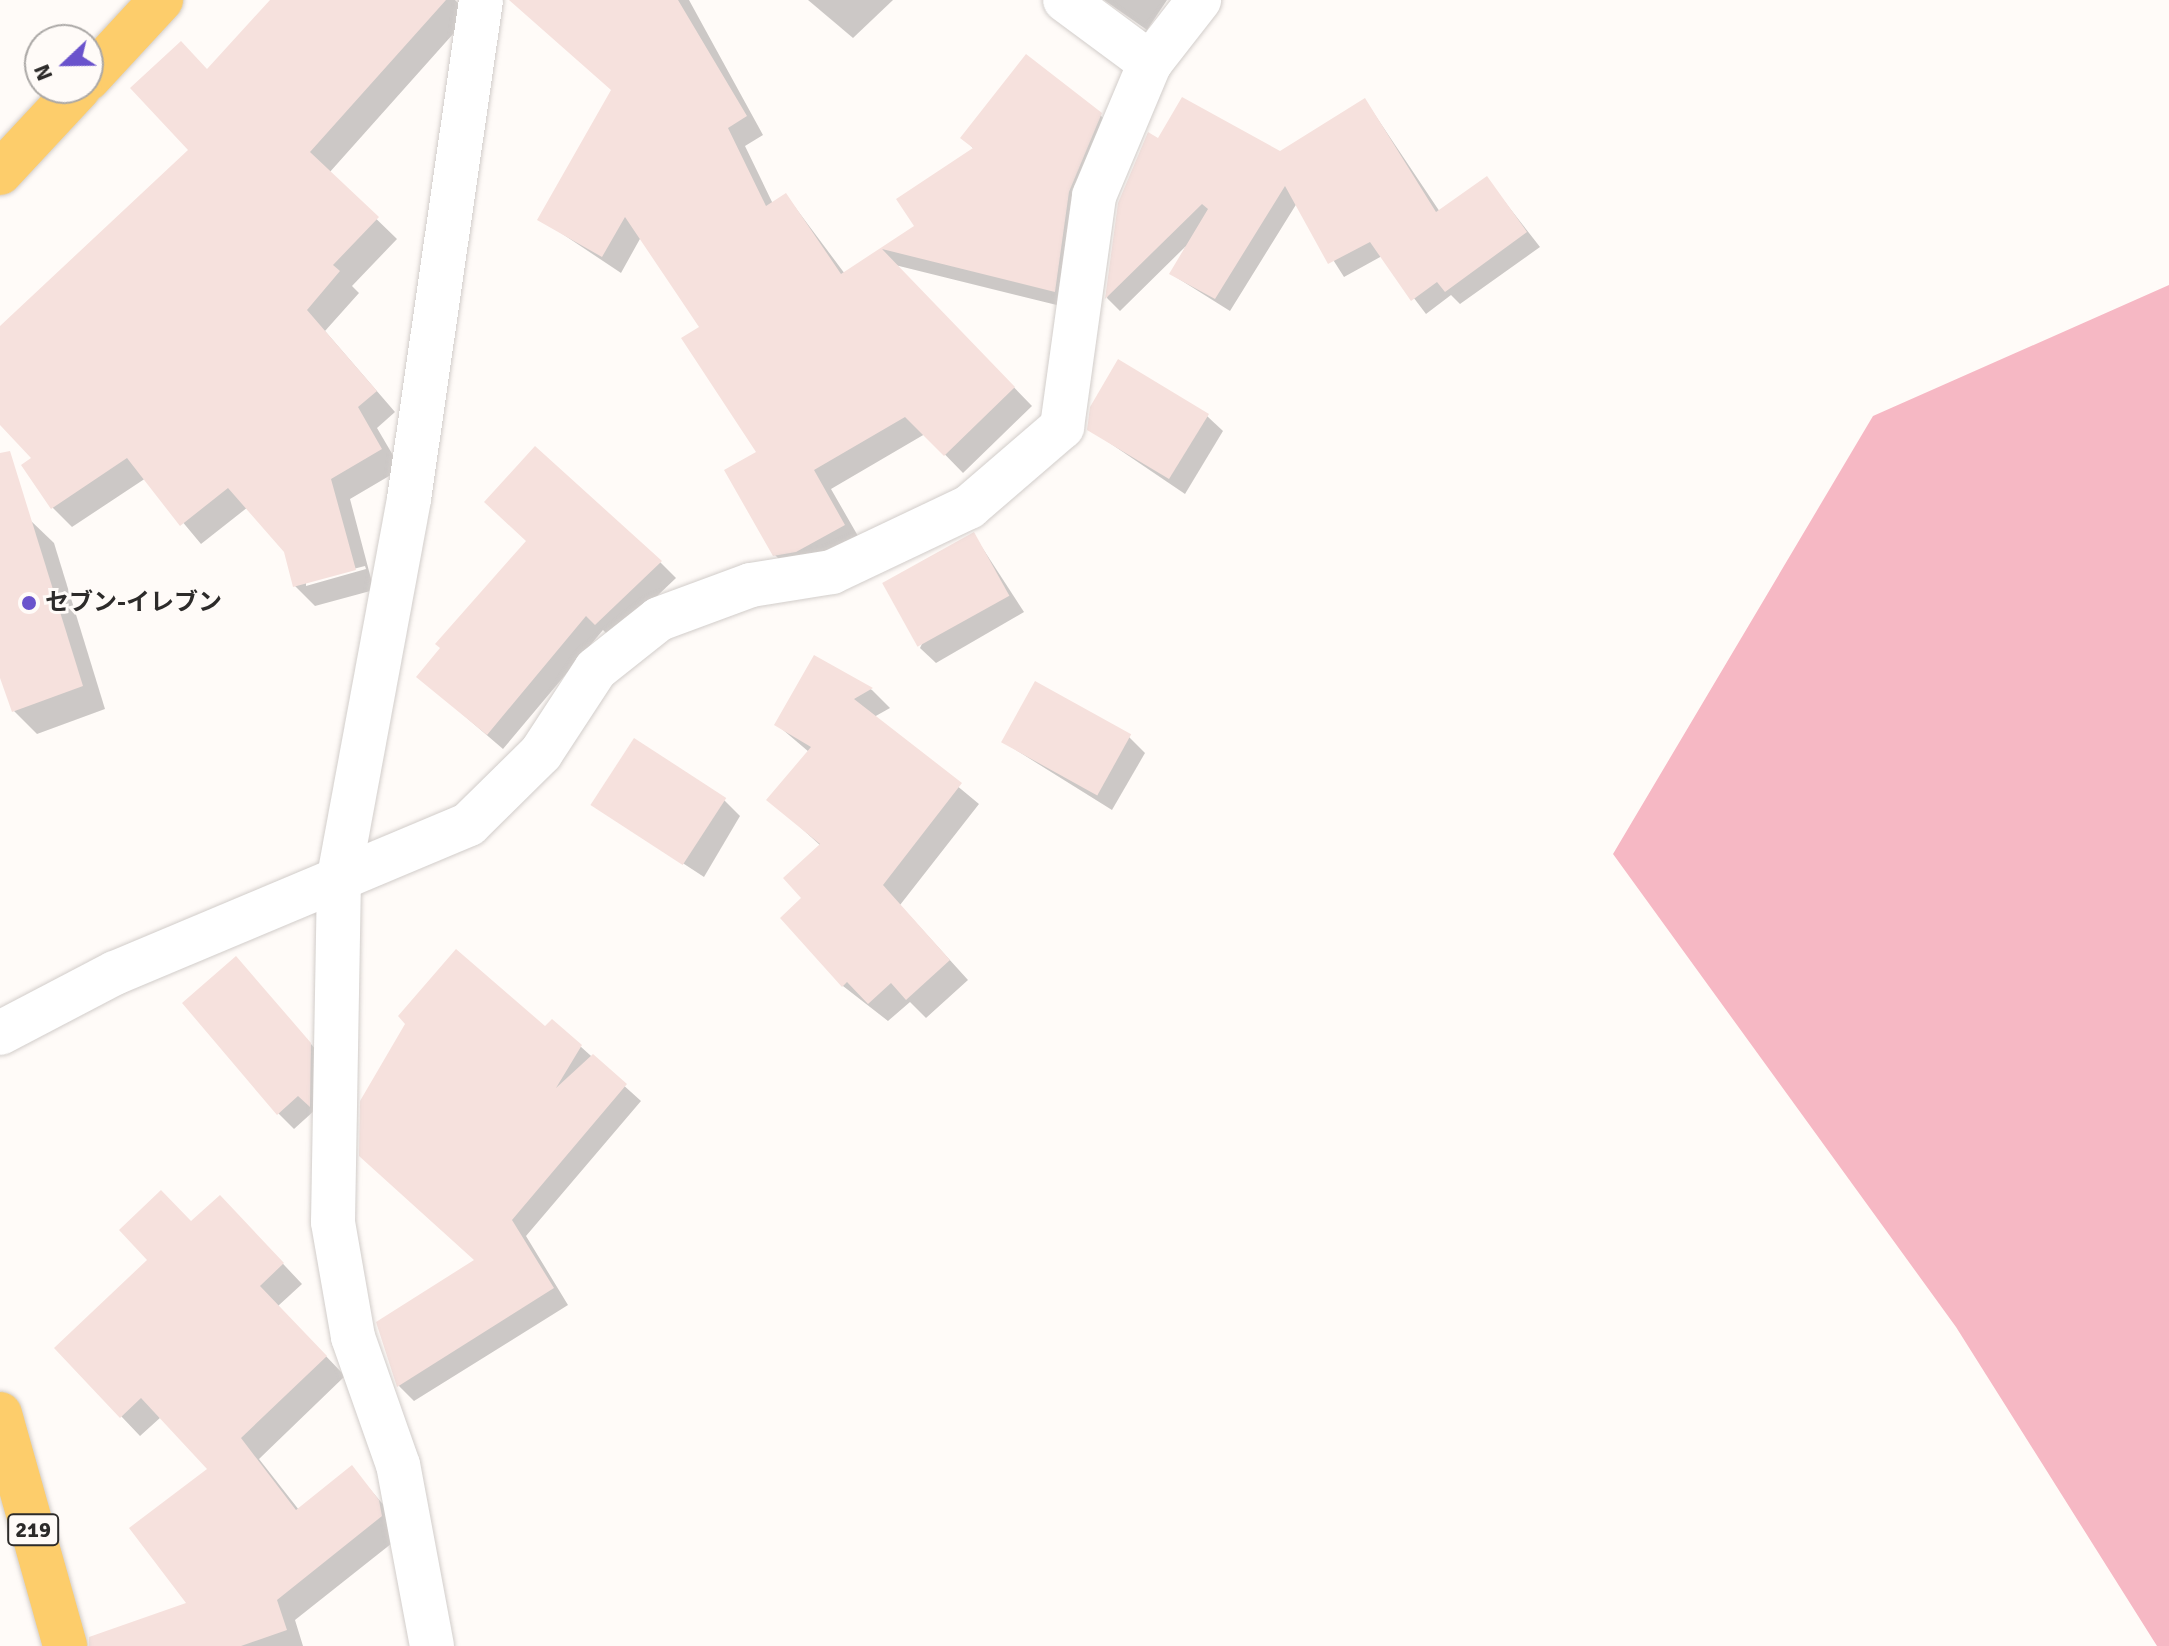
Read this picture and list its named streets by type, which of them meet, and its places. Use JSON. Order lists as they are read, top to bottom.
{
  "streets": {
    "highway": ["219"]
  },
  "places": ["セブン-イレブン"],
  "north": "left"
}
